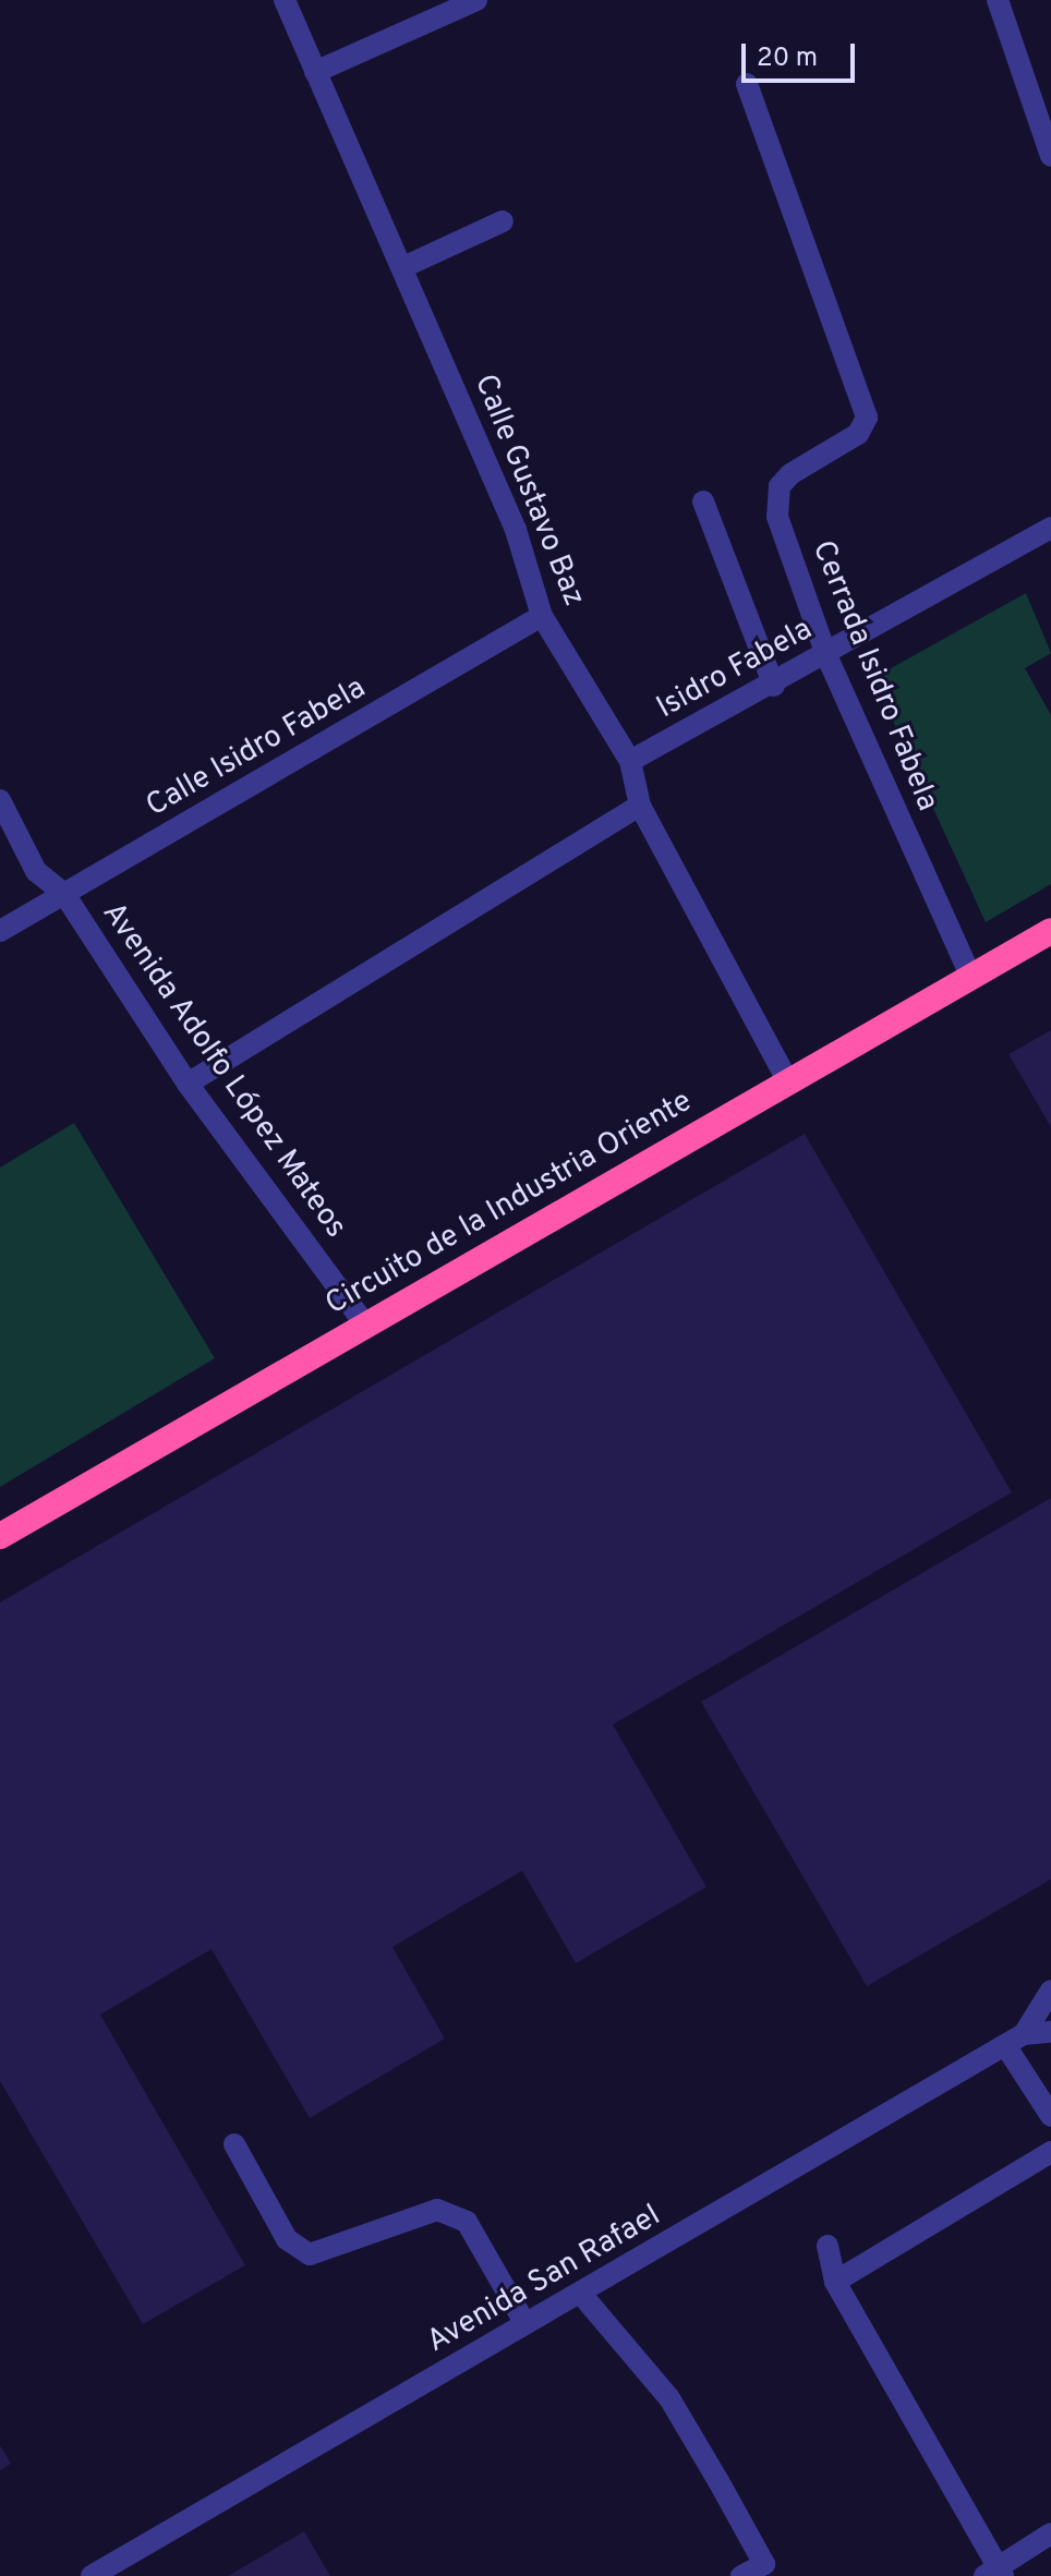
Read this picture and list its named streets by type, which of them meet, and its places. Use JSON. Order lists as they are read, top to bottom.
{
  "streets": {
    "highway": ["Circuito de la Industria Oriente"],
    "street": [
      "Calle Gustavo Baz",
      "Isidro Fabela",
      "Cerrada Isidro Fabela",
      "Calle Isidro Fabela",
      "Avenida Adolfo López Mateos",
      "Avenida San Rafael"
    ]
  },
  "crossings": [
    ["Calle Gustavo Baz", "Isidro Fabela"],
    ["Calle Gustavo Baz", "Calle Isidro Fabela"],
    ["Calle Gustavo Baz", "Circuito de la Industria Oriente"],
    ["Isidro Fabela", "Cerrada Isidro Fabela"],
    ["Cerrada Isidro Fabela", "Circuito de la Industria Oriente"],
    ["Calle Isidro Fabela", "Avenida Adolfo López Mateos"],
    ["Avenida Adolfo López Mateos", "Circuito de la Industria Oriente"]
  ],
  "scale_bar": "20 m"
}
